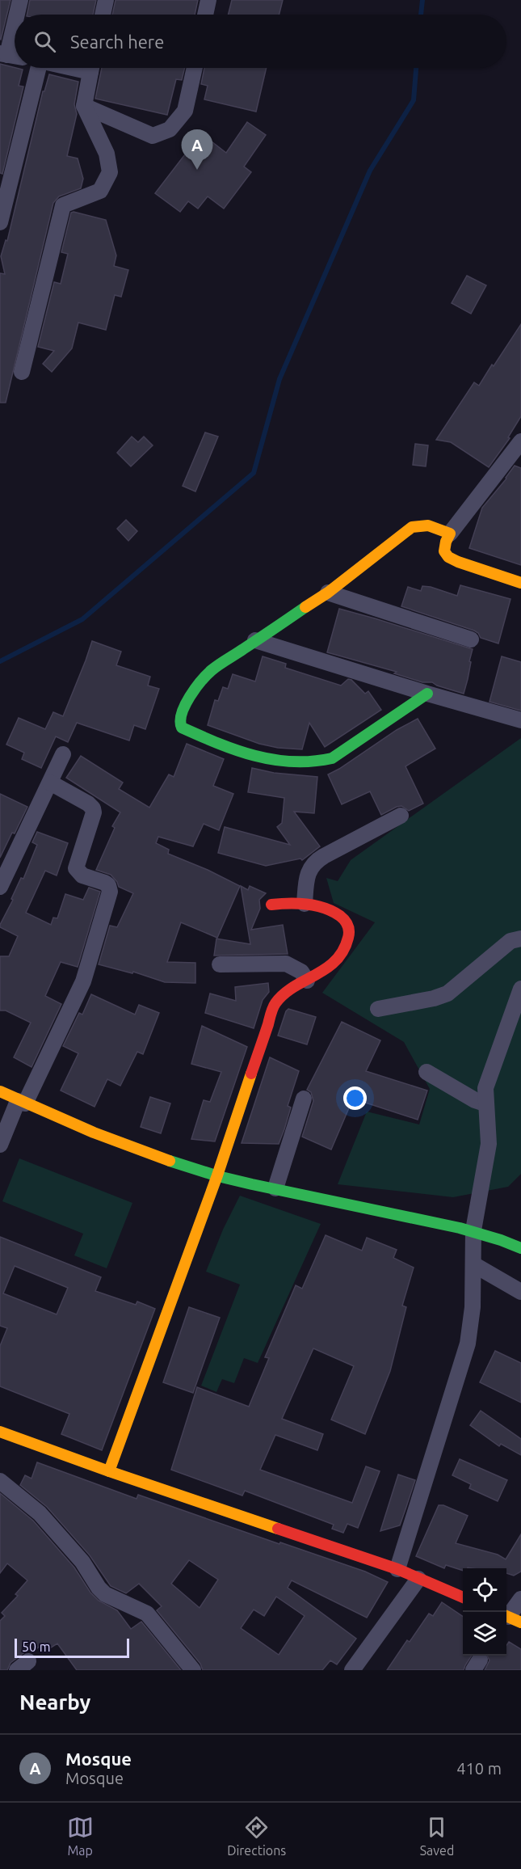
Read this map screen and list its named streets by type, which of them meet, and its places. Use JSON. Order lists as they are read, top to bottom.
{
  "scale_bar": "50 m",
  "page": {
    "search": "Search here",
    "pins": "A",
    "scale": "50 m",
    "heading": "Nearby",
    "list": [
      {
        "mark": "A",
        "name": "Mosque",
        "note": "Mosque",
        "value": "410 m"
      }
    ],
    "nav": ["Map", "Directions", "Saved"]
  }
}
